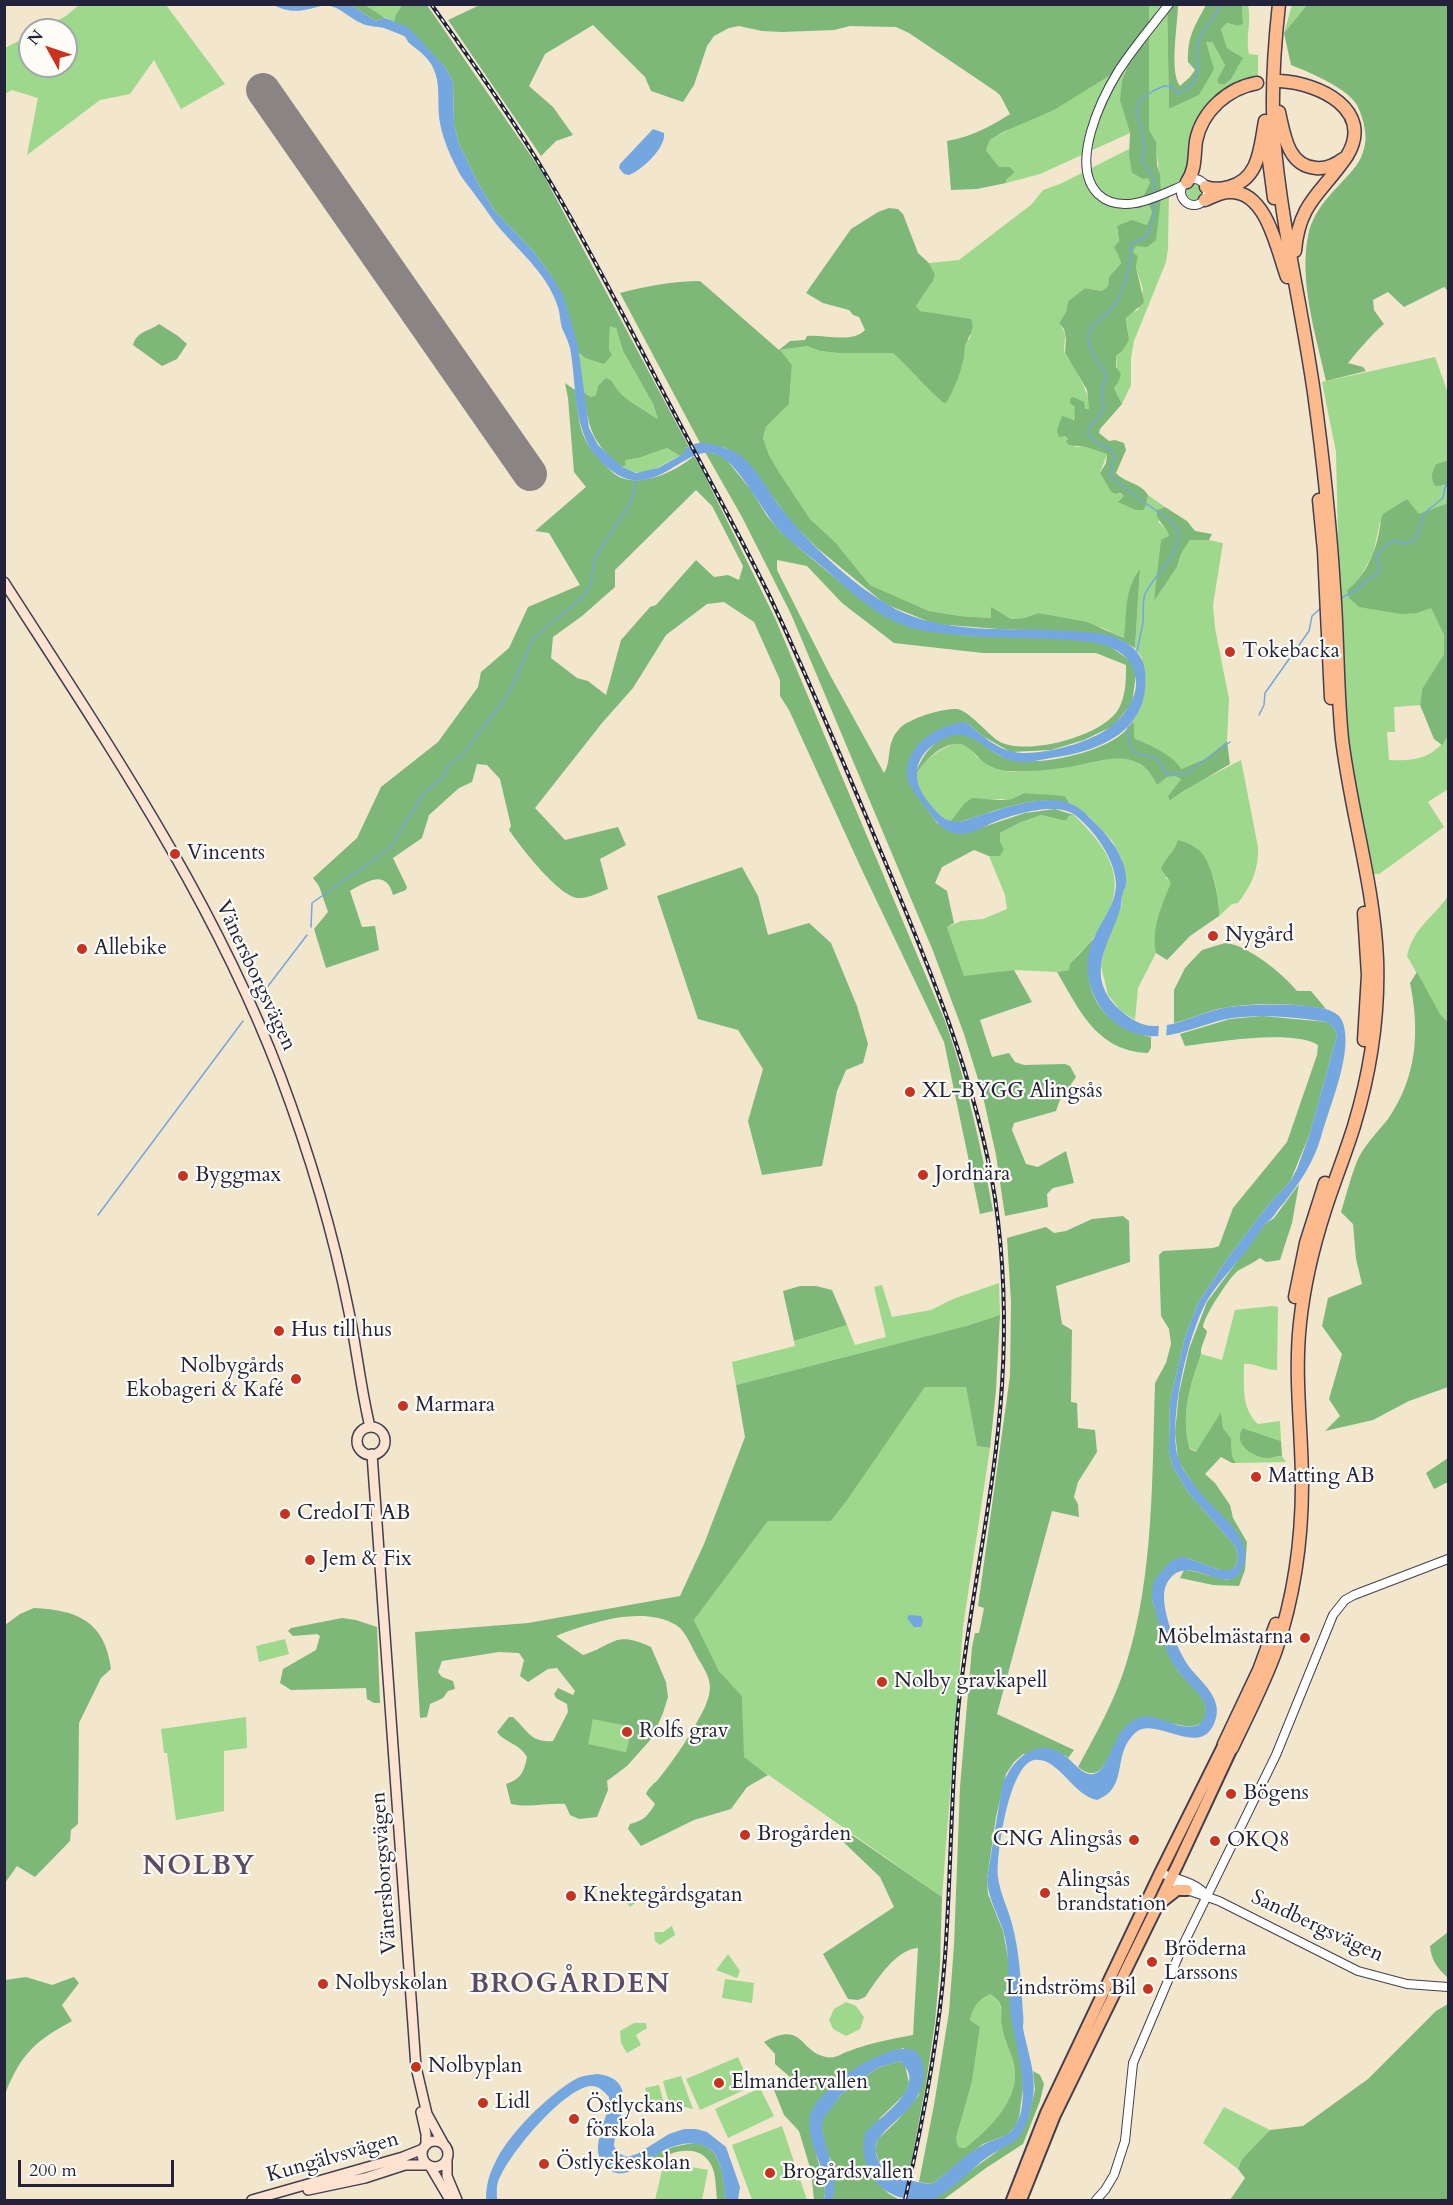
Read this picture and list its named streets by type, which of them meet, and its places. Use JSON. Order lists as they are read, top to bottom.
{
  "streets": {
    "main road": ["Vänersborgsvägen", "Kungälvsvägen"],
    "street": ["Sandbergsvägen"]
  },
  "crossings": [
    ["Vänersborgsvägen", "Kungälvsvägen"]
  ],
  "districts": ["NOLBY", "BROGÅRDEN"],
  "places": [
    "Tokebacka",
    "Vincents",
    "Nygård",
    "Allebike",
    "XL-BYGG Alingsås",
    "Jordnära",
    "Byggmax",
    "Hus till hus",
    "Nolbygårds Ekobageri & Kafé",
    "Marmara",
    "Matting AB",
    "CredoIT AB",
    "Jem & Fix",
    "Möbelmästarna",
    "Nolby gravkapell",
    "Rolfs grav",
    "Bögens",
    "Brogården",
    "CNG Alingsås",
    "OKQ8",
    "Alingsås brandstation",
    "Knektegårdsgatan",
    "Bröderna Larssons",
    "Nolbyskolan",
    "Lindströms Bil",
    "Nolbyplan",
    "Elmandervallen",
    "Lidl",
    "Östlyckans förskola",
    "Östlyckeskolan",
    "Brogårdsvallen"
  ],
  "scale_bar": "200 m",
  "north": "top left"
}
